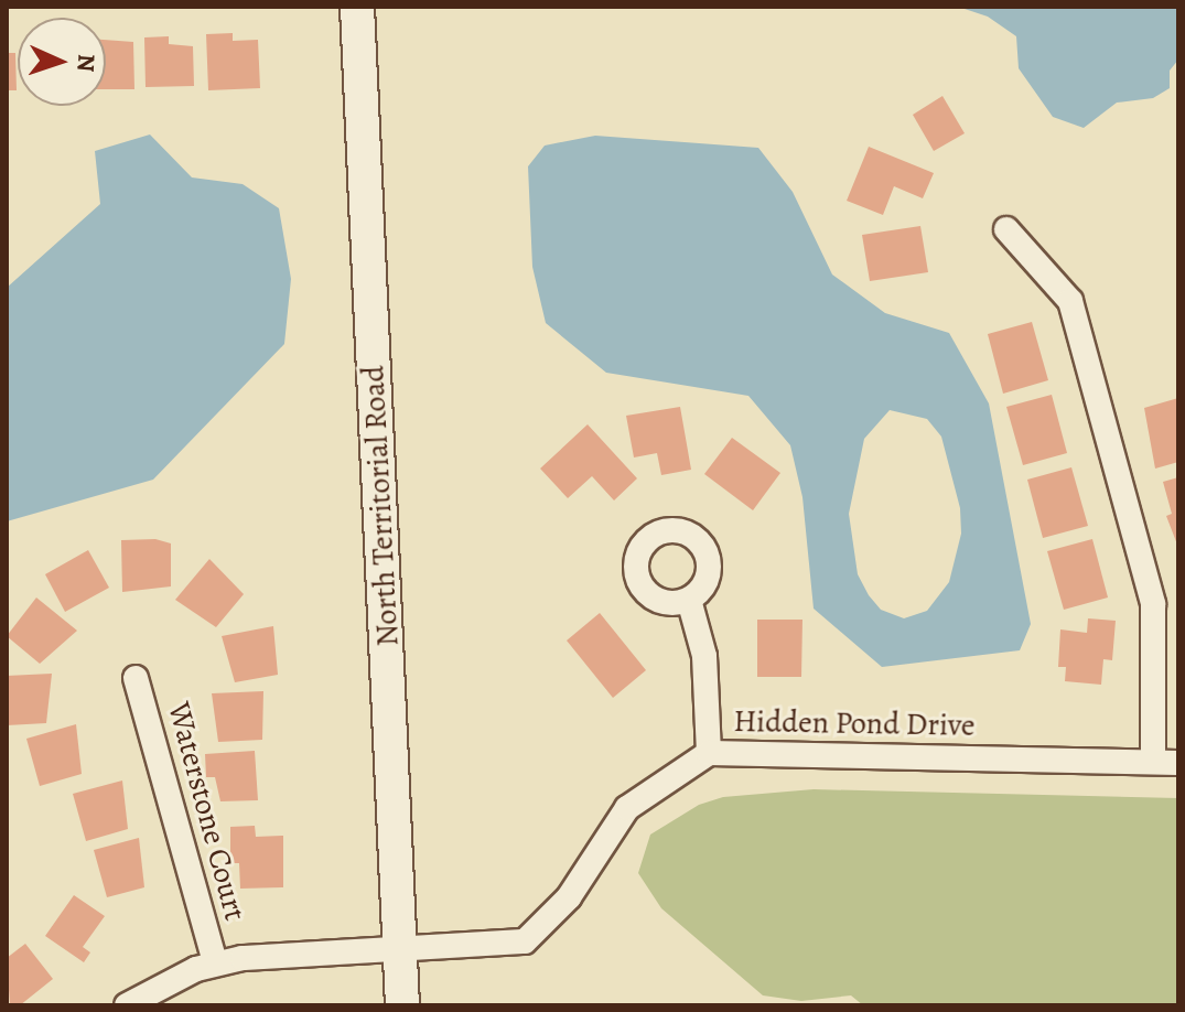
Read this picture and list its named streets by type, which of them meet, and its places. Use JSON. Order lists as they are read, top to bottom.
{
  "streets": {
    "main road": ["North Territorial Road"],
    "street": ["Hidden Pond Drive", "Waterstone Court"]
  },
  "crossings": [
    ["North Territorial Road", "Hidden Pond Drive"],
    ["Hidden Pond Drive", "Waterstone Court"]
  ],
  "north": "right"
}
